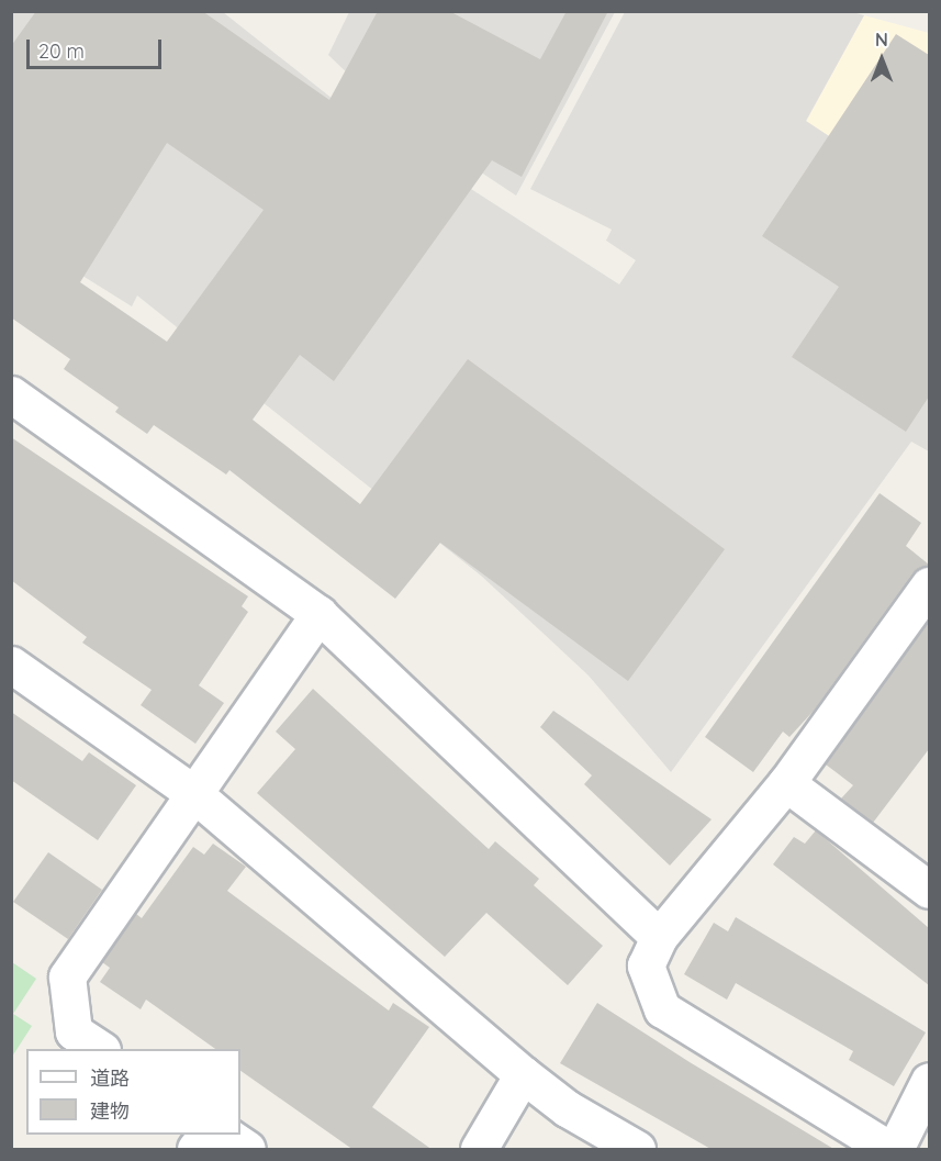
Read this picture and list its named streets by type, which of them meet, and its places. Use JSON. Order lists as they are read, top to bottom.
{
  "legend": ["道路", "建物"],
  "scale_bar": "20 m",
  "north": "top"
}
